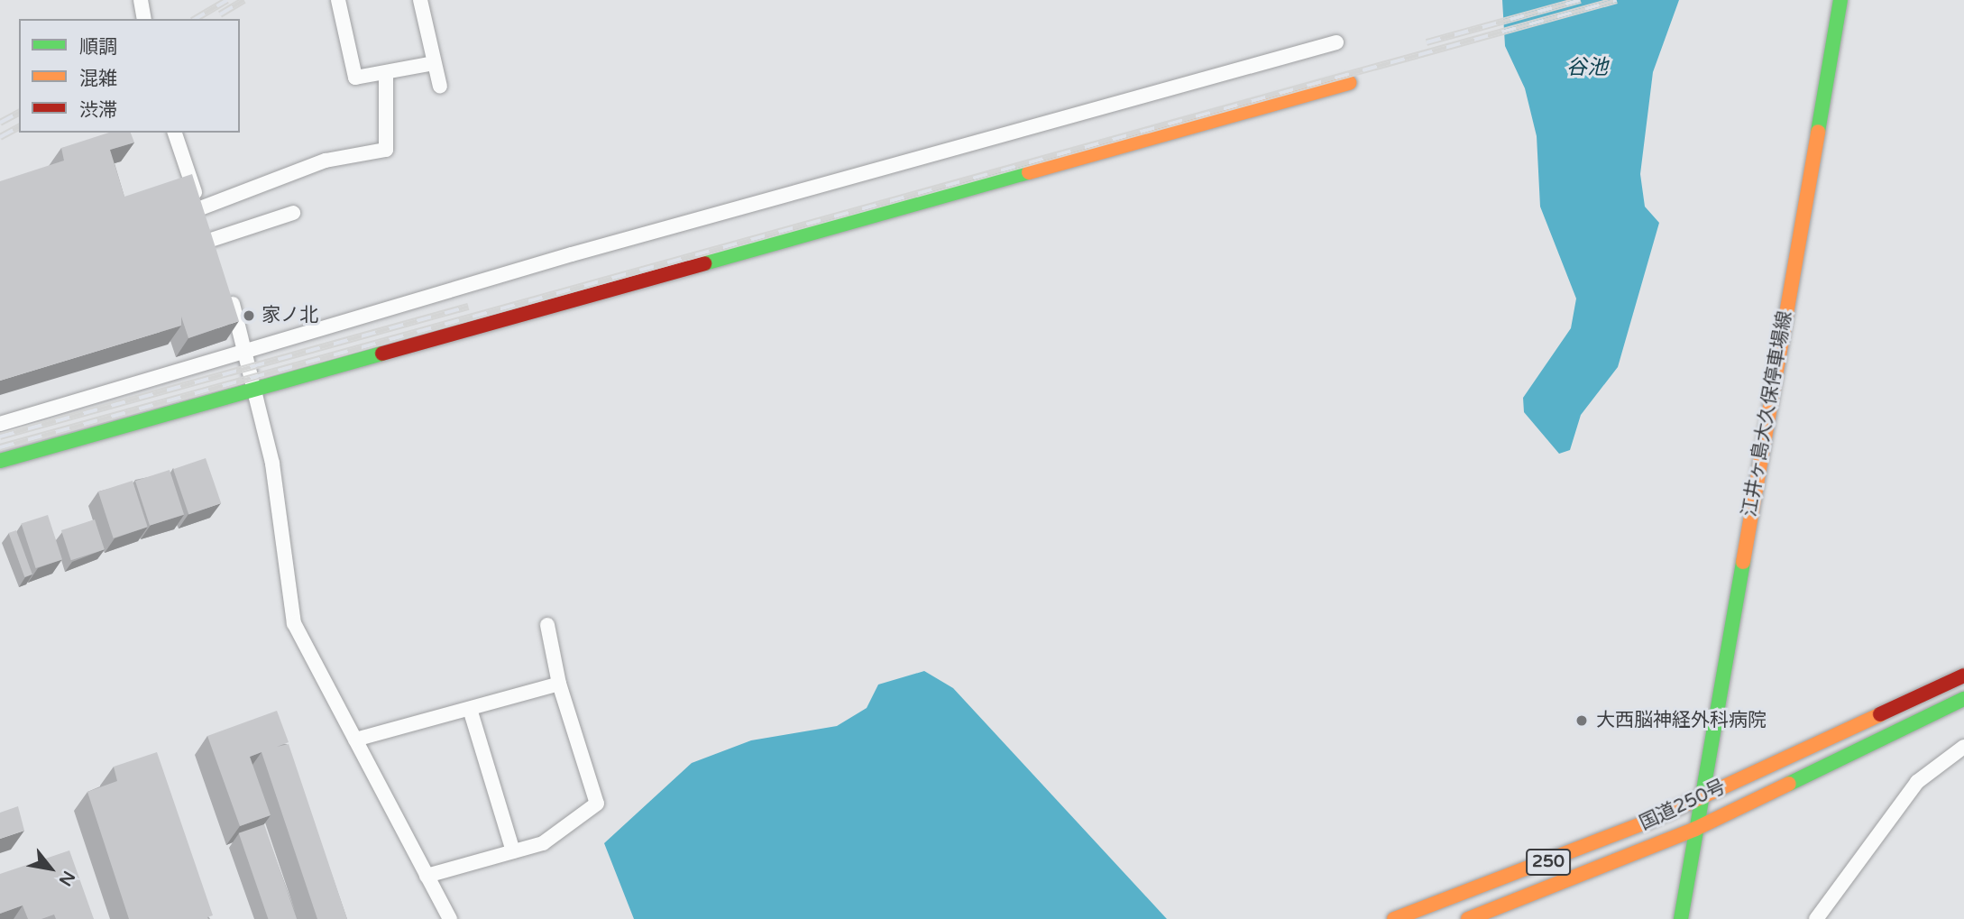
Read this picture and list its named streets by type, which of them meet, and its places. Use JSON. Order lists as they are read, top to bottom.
{
  "streets": {
    "main road": ["江井ヶ島大久保停車場線", "国道250号", "250"]
  },
  "crossings": [
    ["江井ヶ島大久保停車場線", "国道250号"]
  ],
  "water": ["谷池"],
  "places": ["家ノ北", "大西脳神経外科病院"],
  "legend": ["順調", "混雑", "渋滞"],
  "north": "bottom right"
}
